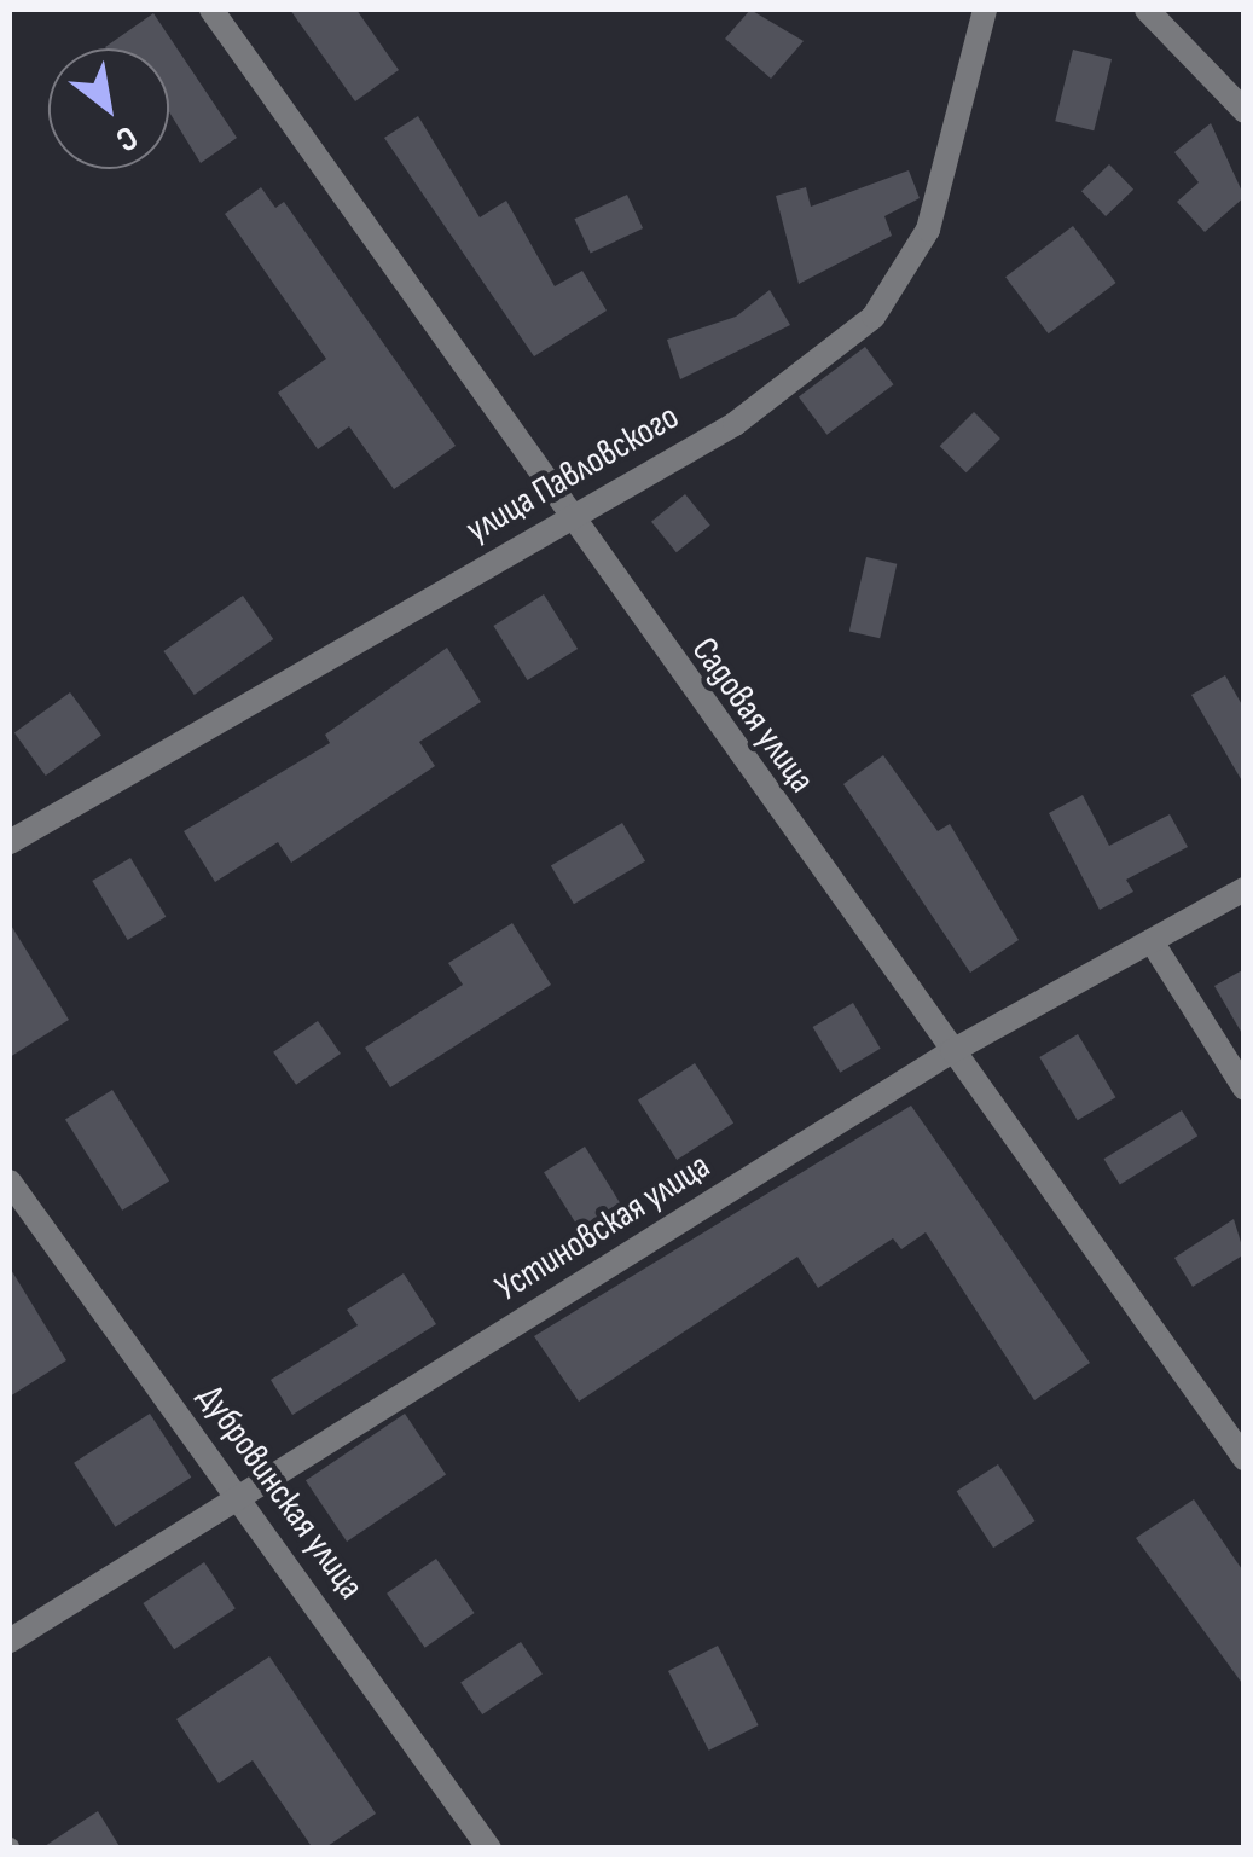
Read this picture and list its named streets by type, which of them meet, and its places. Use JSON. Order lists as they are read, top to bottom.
{
  "streets": {
    "street": [
      "улица Павловского",
      "Садовая улица",
      "Устиновская улица",
      "Дубровинская улица"
    ]
  },
  "crossings": [
    ["улица Павловского", "Садовая улица"],
    ["Садовая улица", "Устиновская улица"],
    ["Устиновская улица", "Дубровинская улица"]
  ],
  "north": "bottom right"
}
